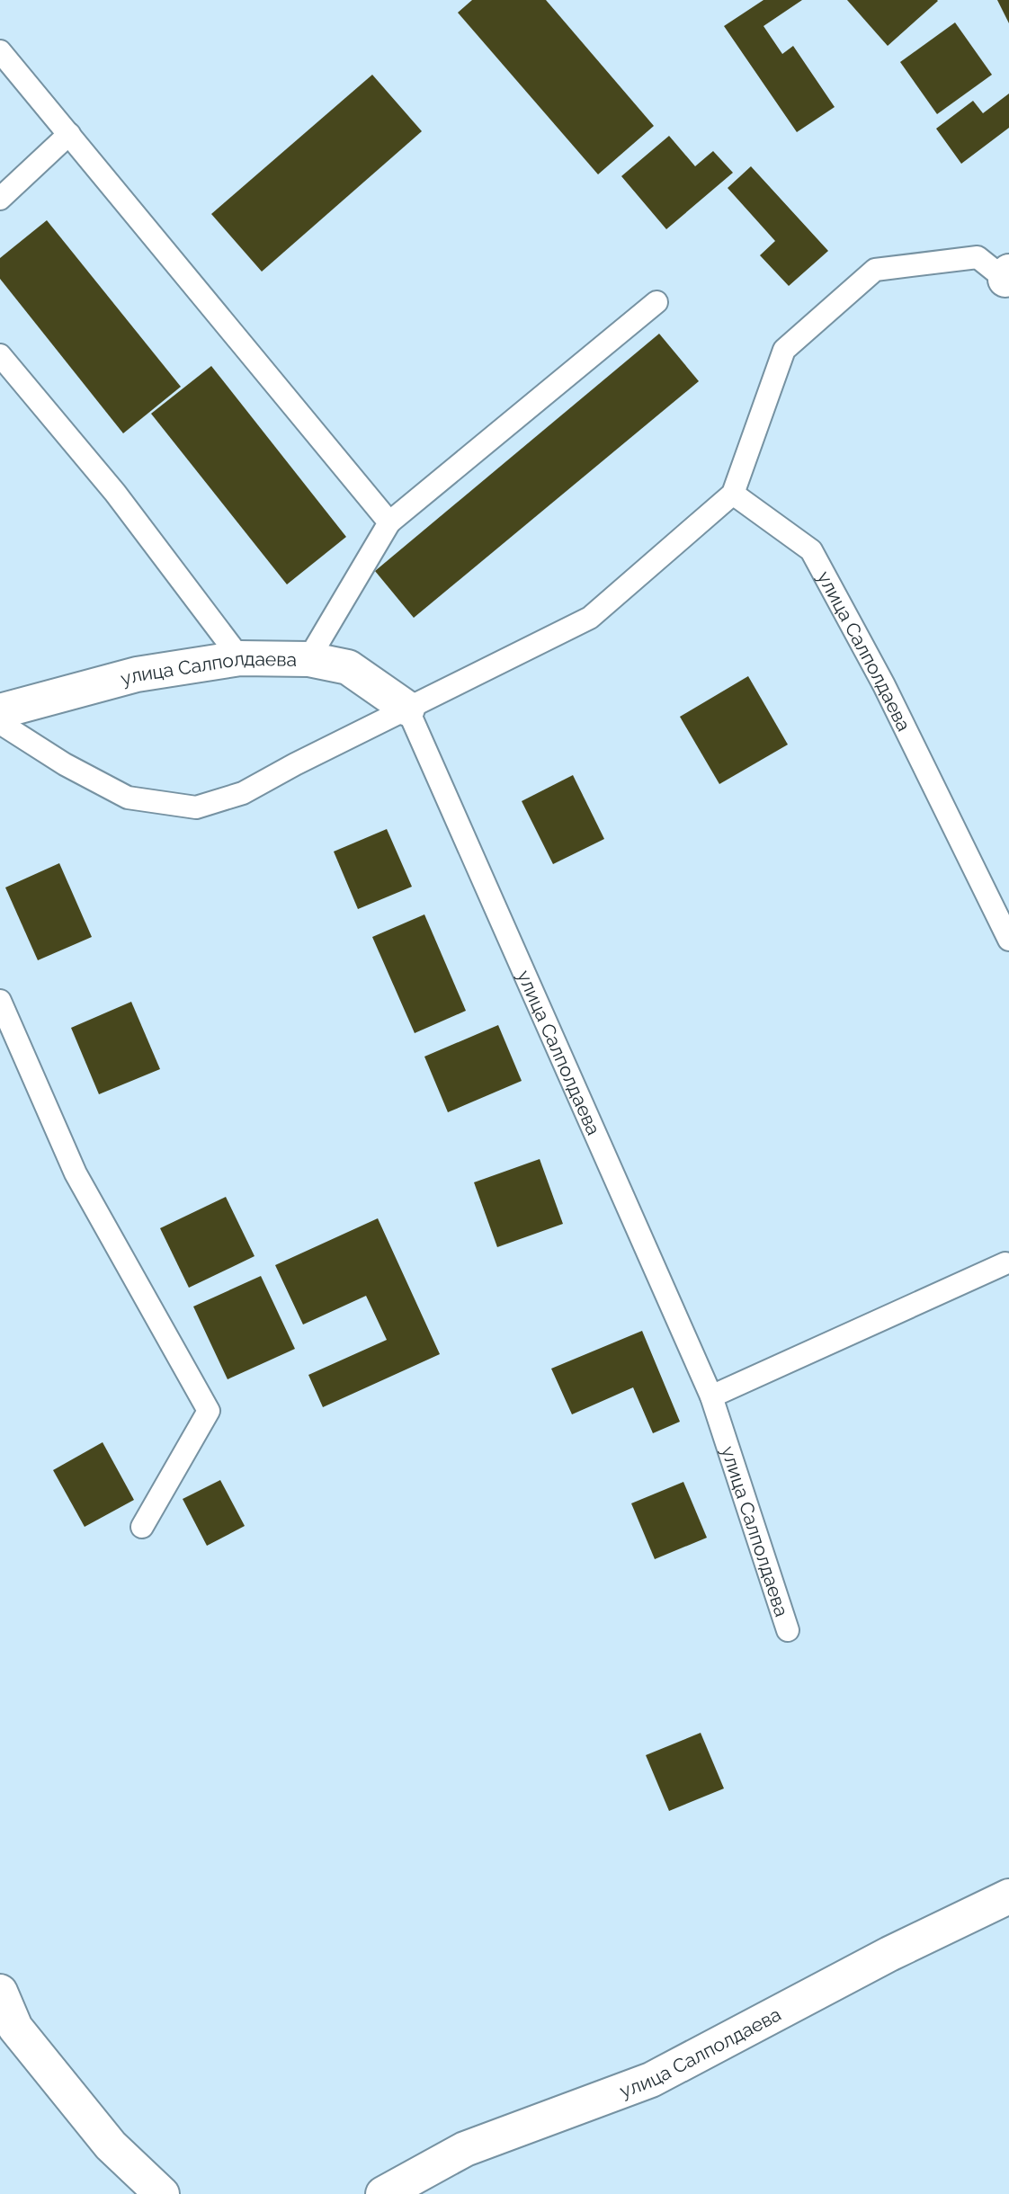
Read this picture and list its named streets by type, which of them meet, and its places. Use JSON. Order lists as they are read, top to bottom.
{
  "streets": {
    "street": ["улица Салполдаева"]
  }
}
